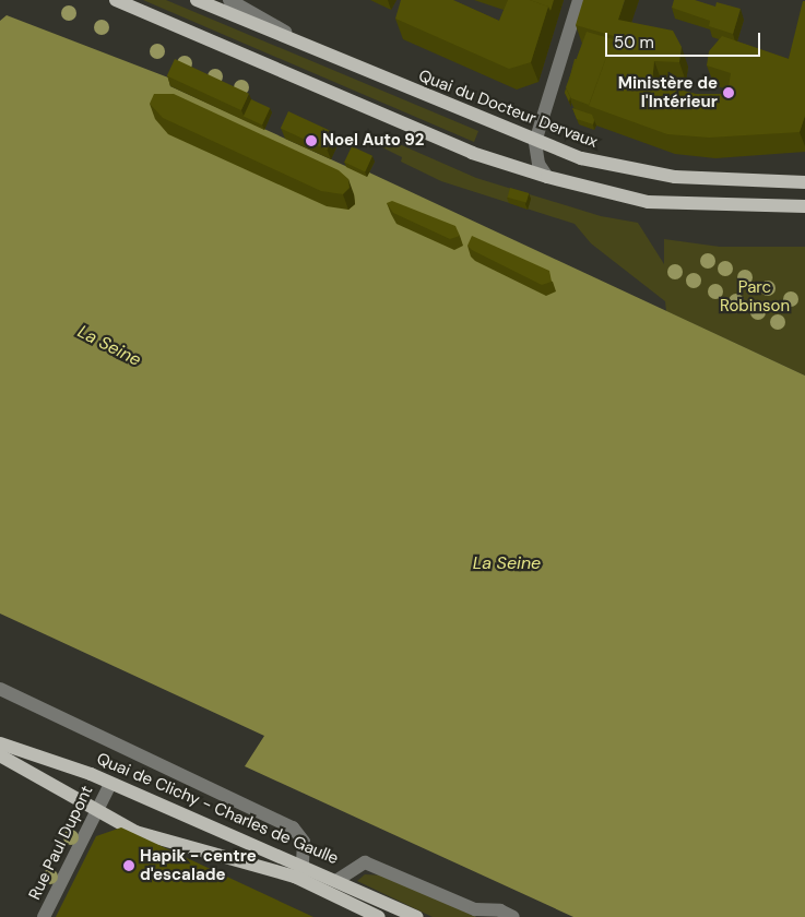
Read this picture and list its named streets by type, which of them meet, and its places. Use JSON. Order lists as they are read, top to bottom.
{
  "streets": {
    "main road": ["Quai du Docteur Dervaux", "Quai de Clichy - Charles de Gaulle"],
    "street": ["Rue Paul Dupont"]
  },
  "crossings": [
    ["Quai de Clichy - Charles de Gaulle", "Rue Paul Dupont"]
  ],
  "water": ["La Seine"],
  "parks": ["Parc Robinson"],
  "places": ["Ministère de l'Intérieur", "Noel Auto 92", "Hapik - centre d'escalade"],
  "scale_bar": "50 m"
}
